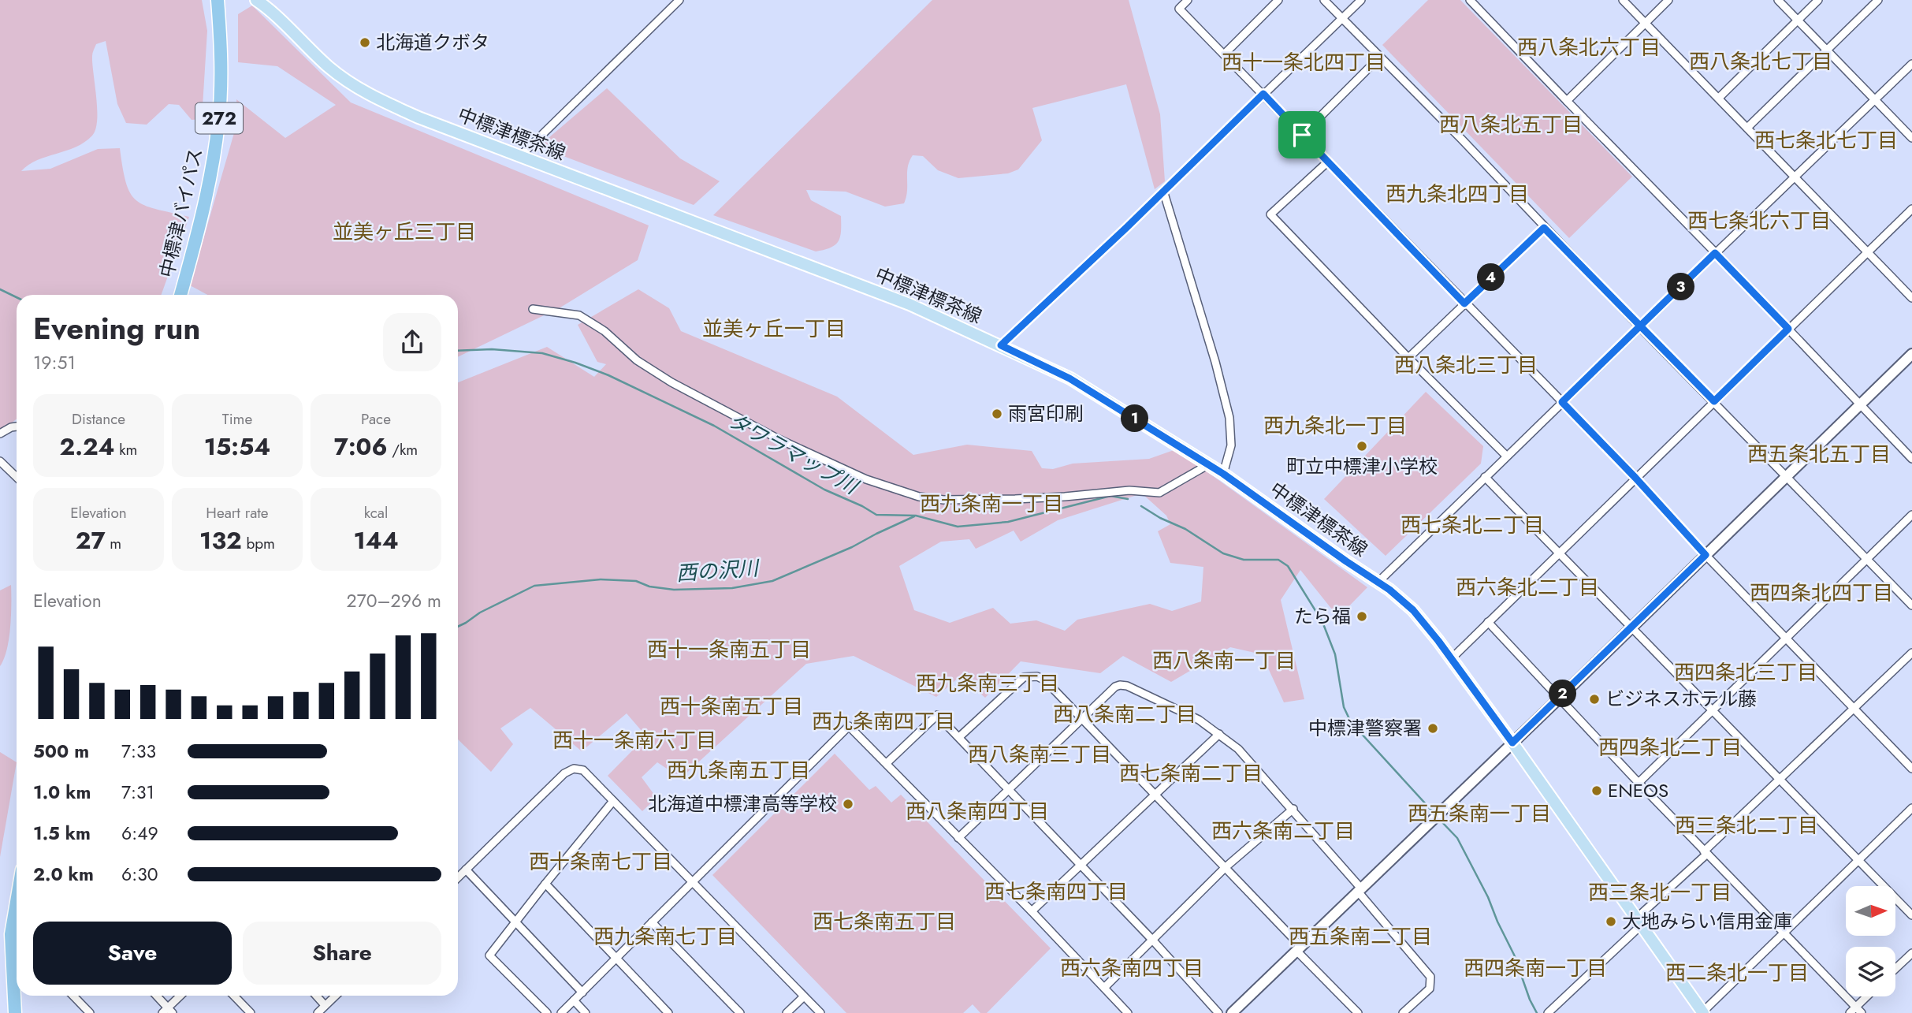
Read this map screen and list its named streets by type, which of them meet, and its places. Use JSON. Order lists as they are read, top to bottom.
{
  "streets": {
    "highway": ["272", "中標津バイパス"],
    "main road": ["中標津標茶線"]
  },
  "districts": [
    "西八条北六丁目",
    "西八条北七丁目",
    "西十一条北四丁目",
    "西八条北五丁目",
    "西七条北七丁目",
    "西九条北四丁目",
    "西七条北六丁目",
    "並美ヶ丘三丁目",
    "並美ヶ丘一丁目",
    "西八条北三丁目",
    "西九条北一丁目",
    "西五条北五丁目",
    "西九条南一丁目",
    "西七条北二丁目",
    "西六条北二丁目",
    "西四条北四丁目",
    "西十一条南五丁目",
    "西八条南一丁目",
    "西四条北三丁目",
    "西九条南三丁目",
    "西十条南五丁目",
    "西八条南二丁目",
    "西九条南四丁目",
    "西十一条南六丁目",
    "西四条北二丁目",
    "西八条南三丁目",
    "西九条南五丁目",
    "西七条南二丁目",
    "西八条南四丁目",
    "西五条南一丁目",
    "西三条北二丁目",
    "西六条南二丁目",
    "西十条南七丁目",
    "西七条南四丁目",
    "西三条北一丁目",
    "西七条南五丁目",
    "西九条南七丁目",
    "西五条南二丁目",
    "西六条南四丁目",
    "西四条南一丁目",
    "西二条北一丁目"
  ],
  "water": ["タワラマップ川", "西の沢川"],
  "places": [
    "北海道クボタ",
    "雨宮印刷",
    "町立中標津小学校",
    "たら福",
    "ビジネスホテル藤",
    "中標津警察署",
    "ENEOS",
    "北海道中標津高等学校",
    "大地みらい信用金庫"
  ],
  "north": "right",
  "page": {
    "pins": [
      "4",
      "3",
      "1",
      "2"
    ],
    "heading": ["Evening run", "19:51"],
    "stats": [
      ["Distance", "2.24 km"],
      ["Time", "15:54"],
      ["Pace", "7:06 /km"],
      ["Elevation", "27 m"],
      ["Heart rate", "132 bpm"],
      ["kcal", "144"]
    ],
    "chart": ["Elevation", "270–296 m"],
    "list": [
      {
        "name": "500 m",
        "note": "7:33"
      },
      {
        "name": "1.0 km",
        "note": "7:31"
      },
      {
        "name": "1.5 km",
        "note": "6:49"
      },
      {
        "name": "2.0 km",
        "note": "6:30"
      }
    ],
    "buttons": ["Save", "Share"]
  }
}
